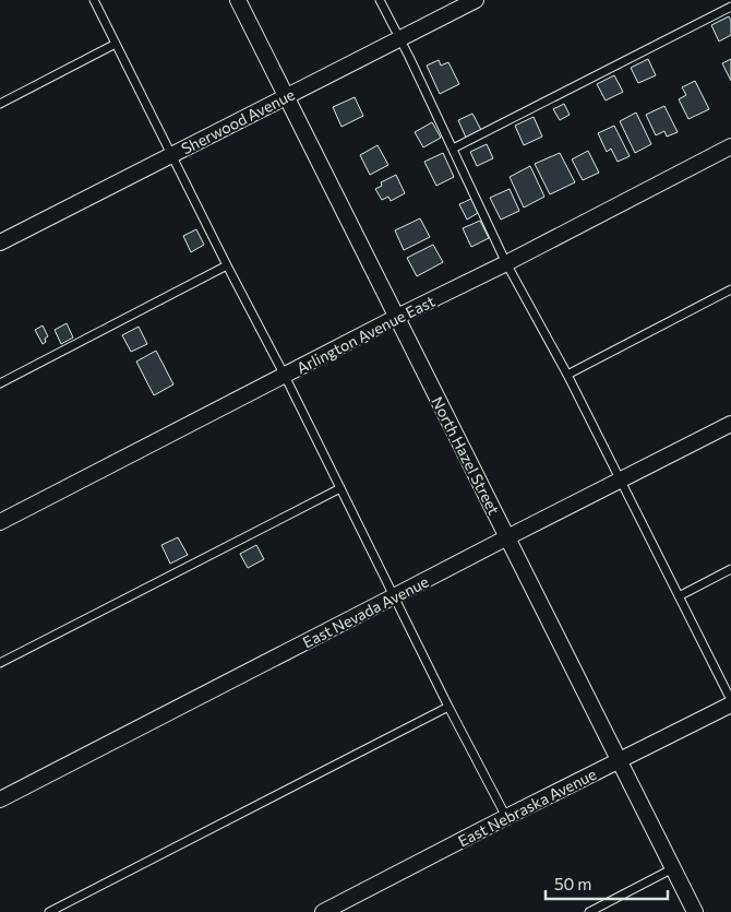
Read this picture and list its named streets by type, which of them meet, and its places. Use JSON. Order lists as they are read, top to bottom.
{
  "streets": {
    "street": [
      "Sherwood Avenue",
      "Arlington Avenue East",
      "North Hazel Street",
      "East Nevada Avenue",
      "East Nebraska Avenue"
    ]
  },
  "crossings": [
    ["Sherwood Avenue", "North Hazel Street"],
    ["Arlington Avenue East", "North Hazel Street"],
    ["North Hazel Street", "East Nevada Avenue"],
    ["North Hazel Street", "East Nebraska Avenue"]
  ],
  "scale_bar": "50 m"
}
